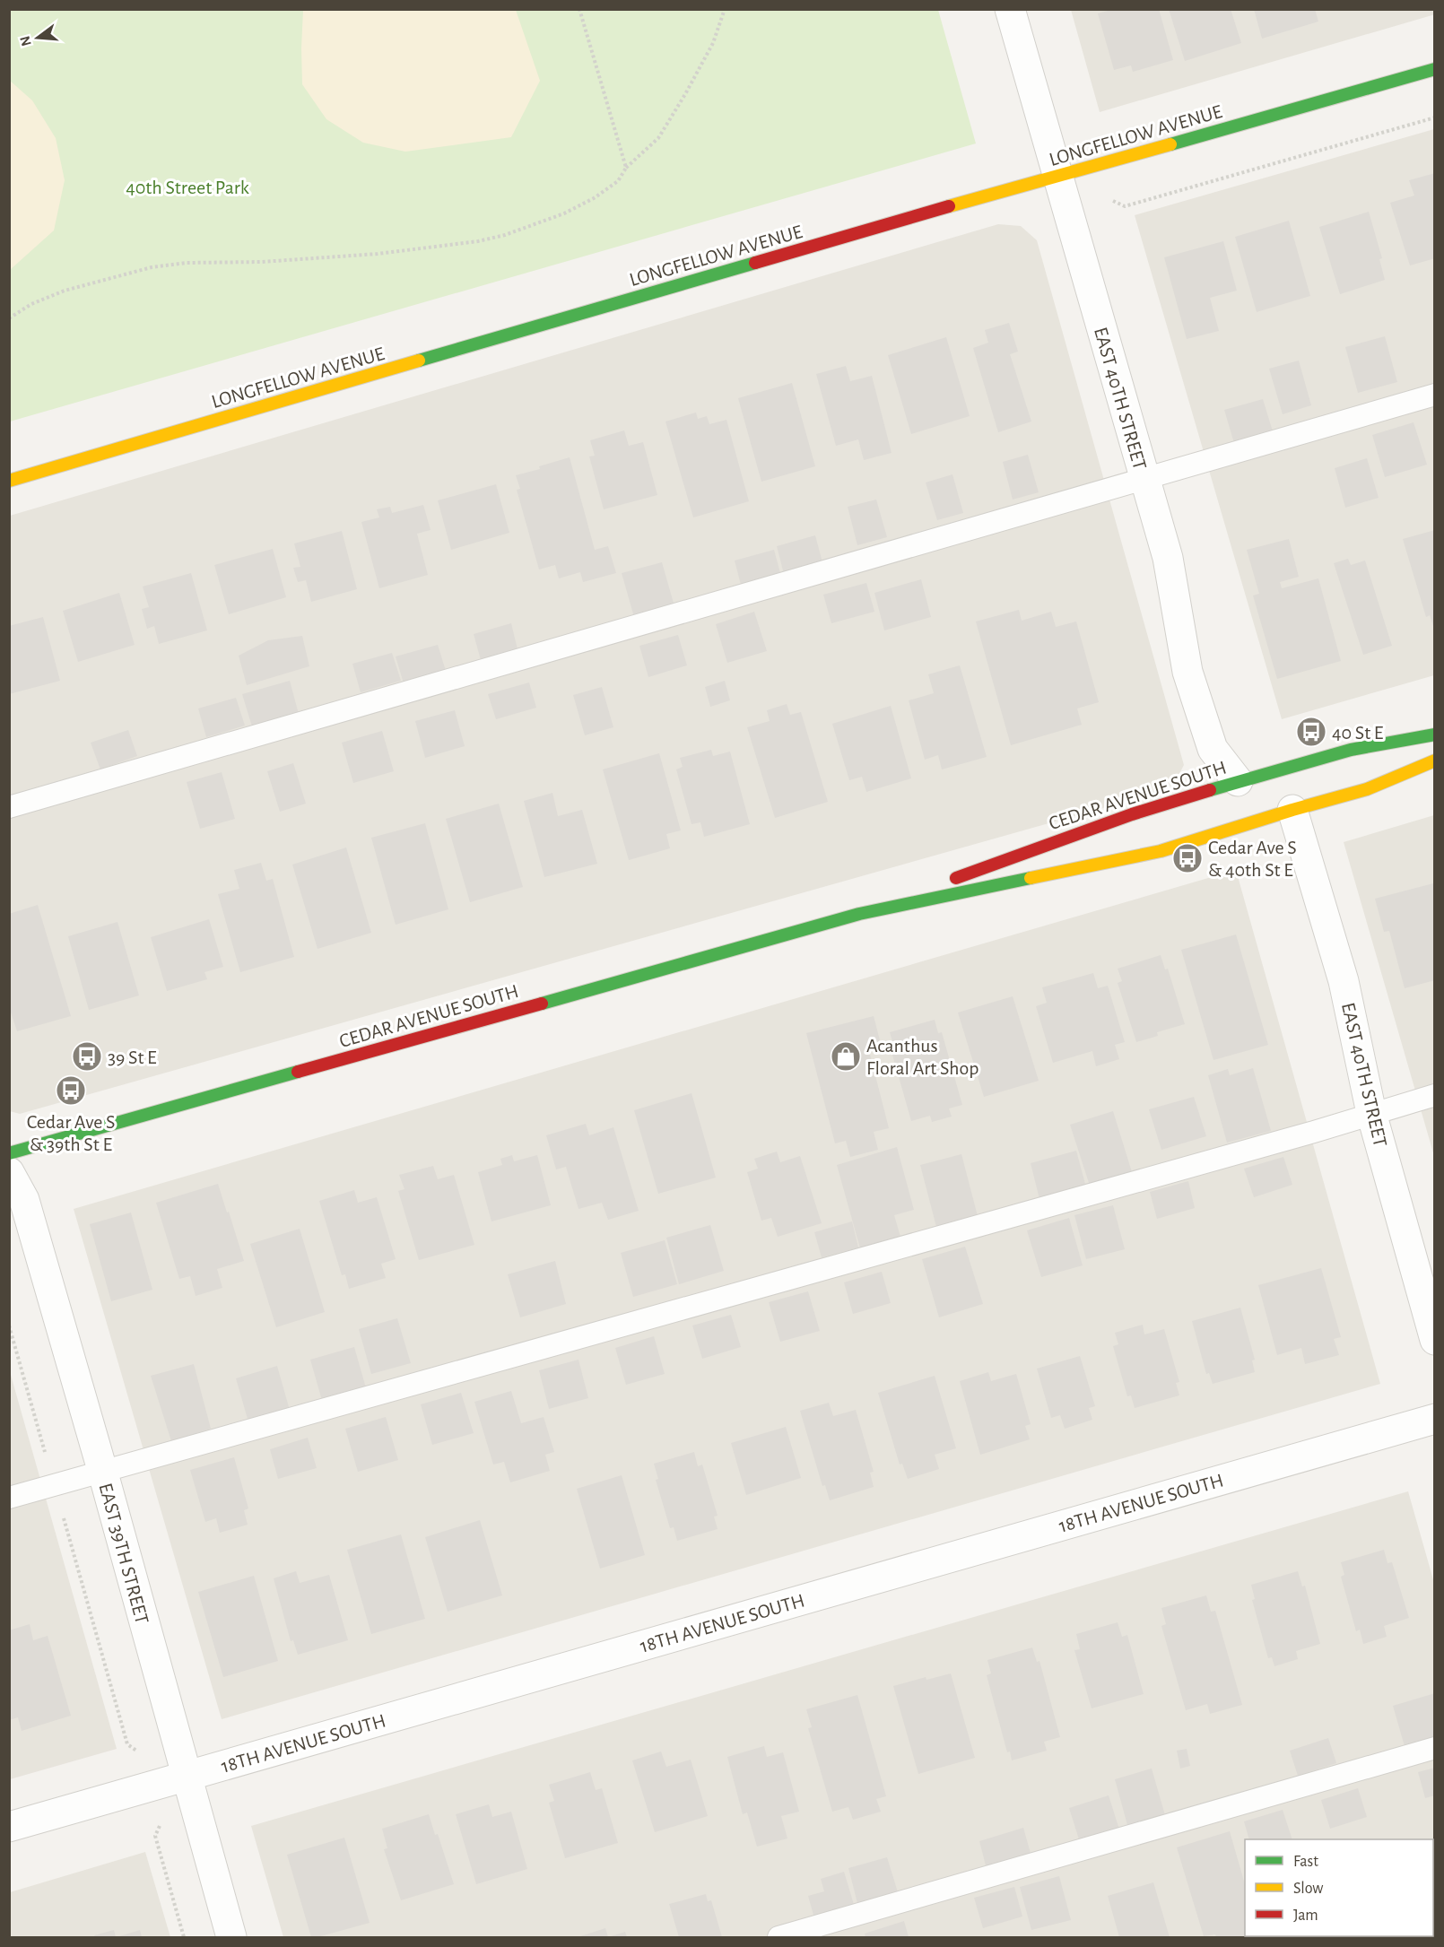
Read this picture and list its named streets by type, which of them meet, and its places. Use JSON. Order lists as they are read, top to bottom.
{
  "streets": {
    "main road": ["LONGFELLOW AVENUE", "CEDAR AVENUE SOUTH"],
    "street": ["EAST 40TH STREET", "18TH AVENUE SOUTH", "EAST 39TH STREET"]
  },
  "crossings": [
    ["LONGFELLOW AVENUE", "EAST 40TH STREET"],
    ["EAST 40TH STREET", "CEDAR AVENUE SOUTH"],
    ["18TH AVENUE SOUTH", "EAST 39TH STREET"]
  ],
  "parks": ["40th Street Park"],
  "places": {
    "bus stop": [
      "40 St E",
      "Cedar Ave S & 40th St E",
      "39 St E",
      "Cedar Ave S & 39th St E"
    ],
    "shop": ["Acanthus Floral Art Shop"]
  },
  "legend": ["Fast", "Slow", "Jam"],
  "north": "left"
}
